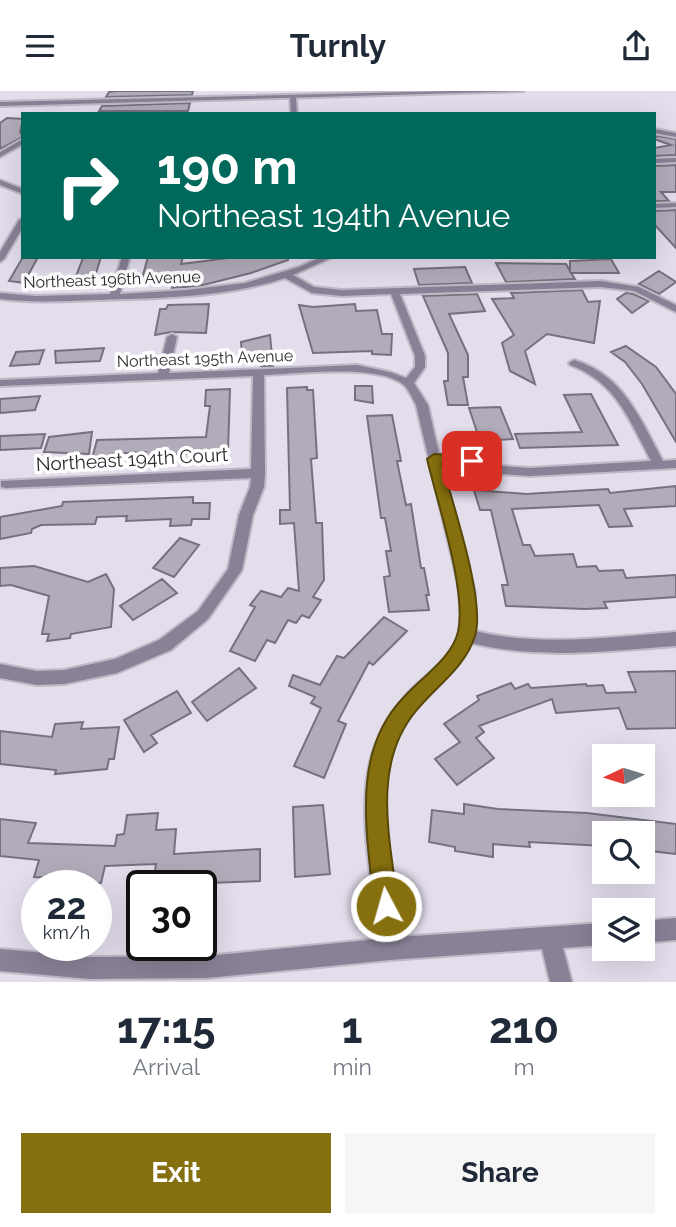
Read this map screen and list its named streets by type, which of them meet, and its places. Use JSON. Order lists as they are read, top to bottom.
{
  "streets": {
    "street": ["Northeast 196th Avenue", "Northeast 195th Avenue", "Northeast 194th Court"]
  },
  "north": "left",
  "page": {
    "header": "Turnly",
    "turn": ["190 m", "Northeast 194th Avenue"],
    "speed": "22 km/h",
    "limit": "30",
    "eta": [
      "17:15",
      "Arrival",
      "1",
      "min",
      "210",
      "m"
    ],
    "buttons": ["Exit", "Share"]
  }
}
